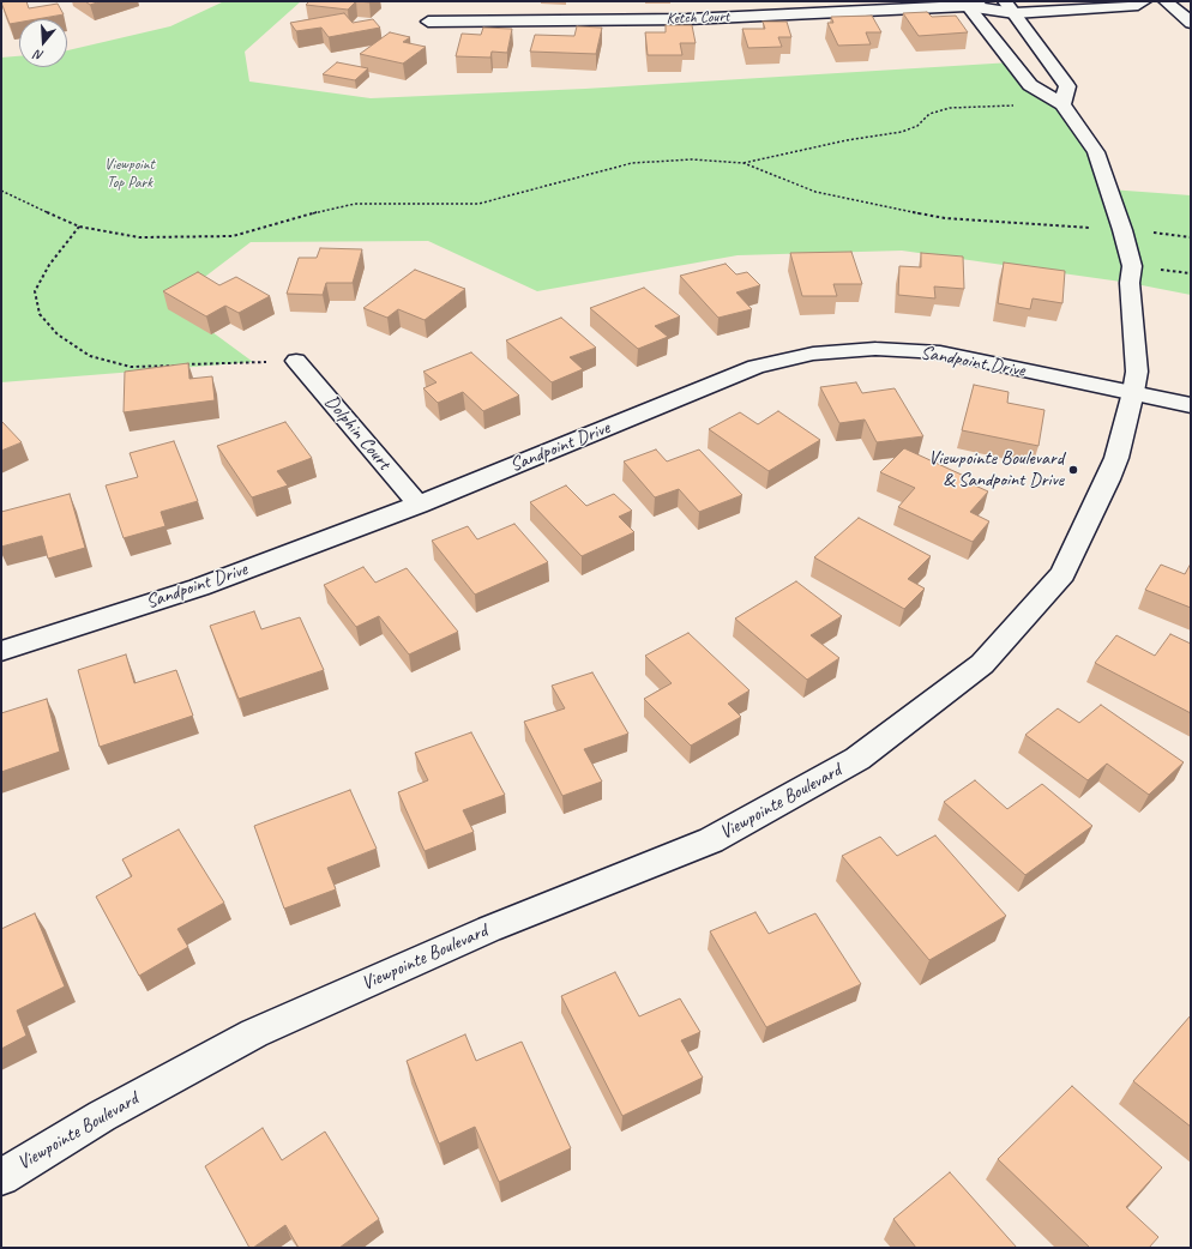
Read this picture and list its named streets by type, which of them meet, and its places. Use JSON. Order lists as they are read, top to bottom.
{
  "streets": {
    "street": [
      "Ketch Court",
      "Sandpoint Drive",
      "Dolphin Court",
      "Viewpointe Boulevard"
    ]
  },
  "crossings": [
    ["Ketch Court", "Viewpointe Boulevard"],
    ["Sandpoint Drive", "Dolphin Court"],
    ["Sandpoint Drive", "Viewpointe Boulevard"]
  ],
  "parks": ["Viewpoint Top Park"],
  "places": ["Viewpointe Boulevard & Sandpoint Drive"],
  "north": "bottom"
}
